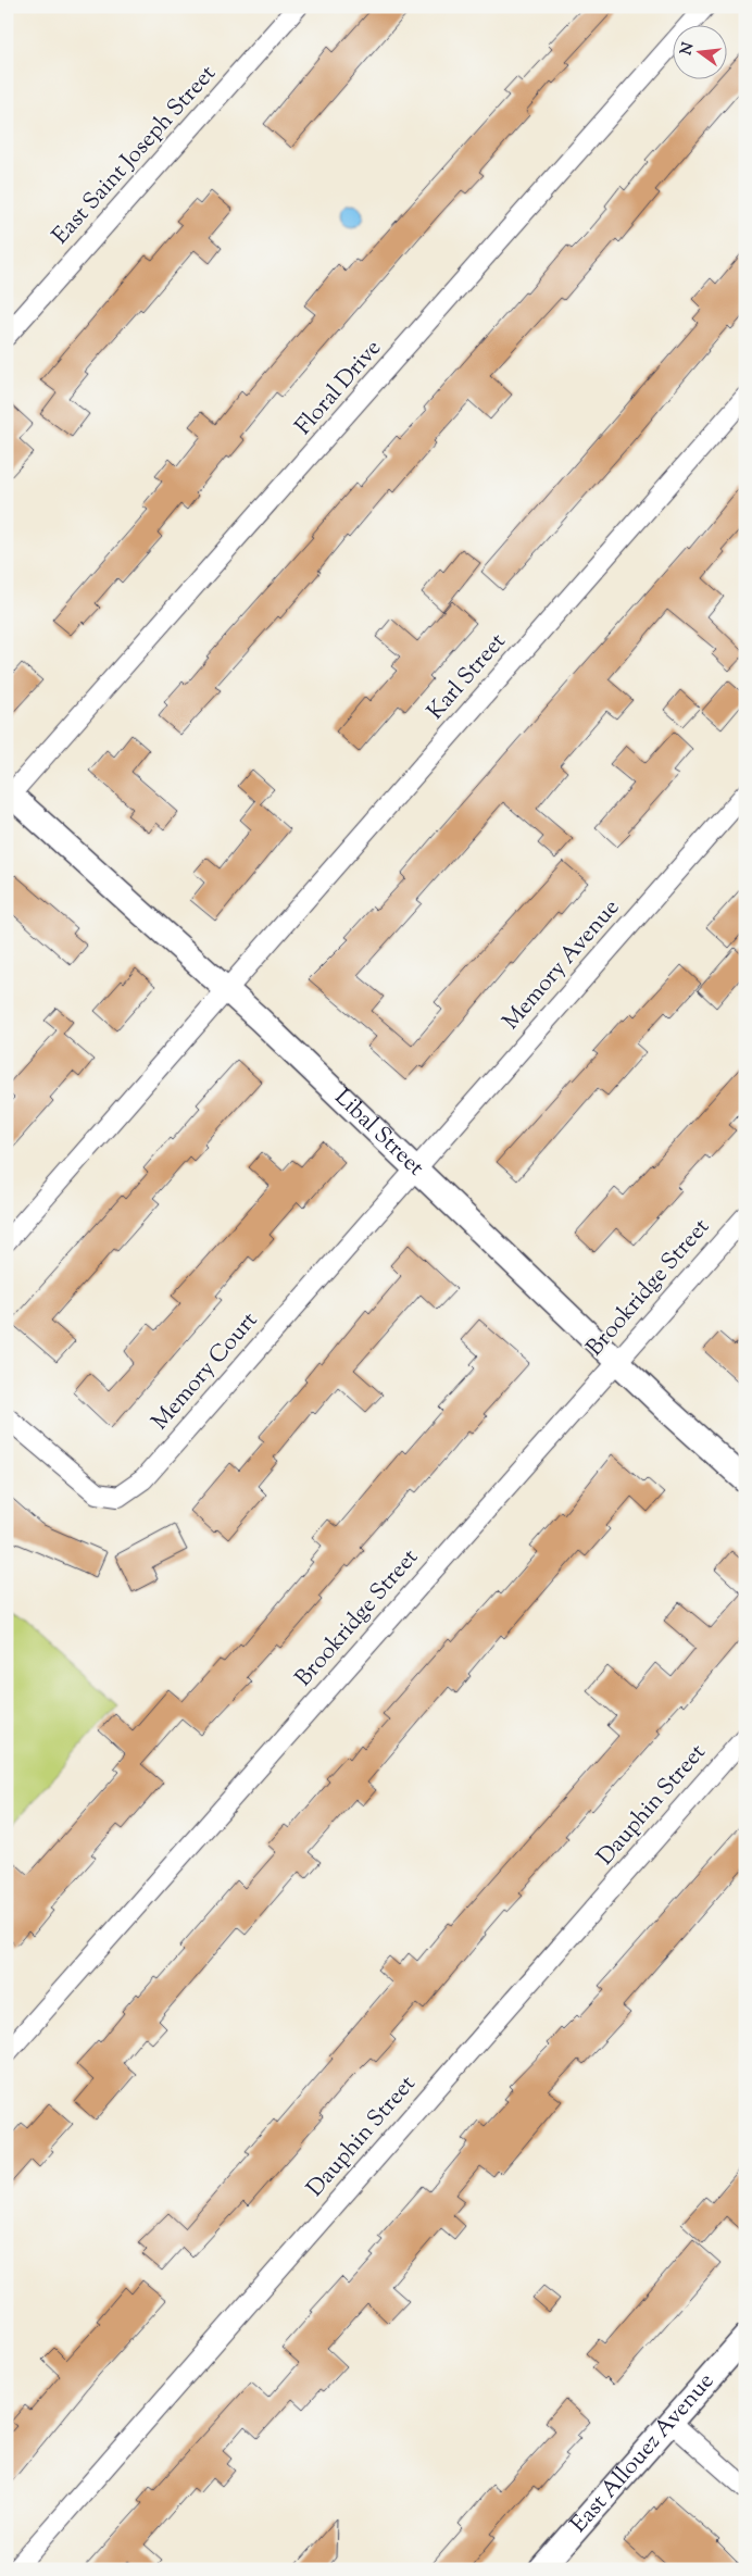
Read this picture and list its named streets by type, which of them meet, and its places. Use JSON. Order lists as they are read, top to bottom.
{
  "streets": {
    "street": [
      "East Saint Joseph Street",
      "Floral Drive",
      "Karl Street",
      "Memory Avenue",
      "Libal Street",
      "Brookridge Street",
      "Memory Court",
      "Dauphin Street",
      "East Allouez Avenue"
    ]
  },
  "crossings": [
    ["Floral Drive", "Libal Street"],
    ["Karl Street", "Libal Street"],
    ["Memory Avenue", "Libal Street"],
    ["Memory Avenue", "Memory Court"],
    ["Libal Street", "Brookridge Street"],
    ["Libal Street", "Memory Court"]
  ],
  "north": "left"
}
